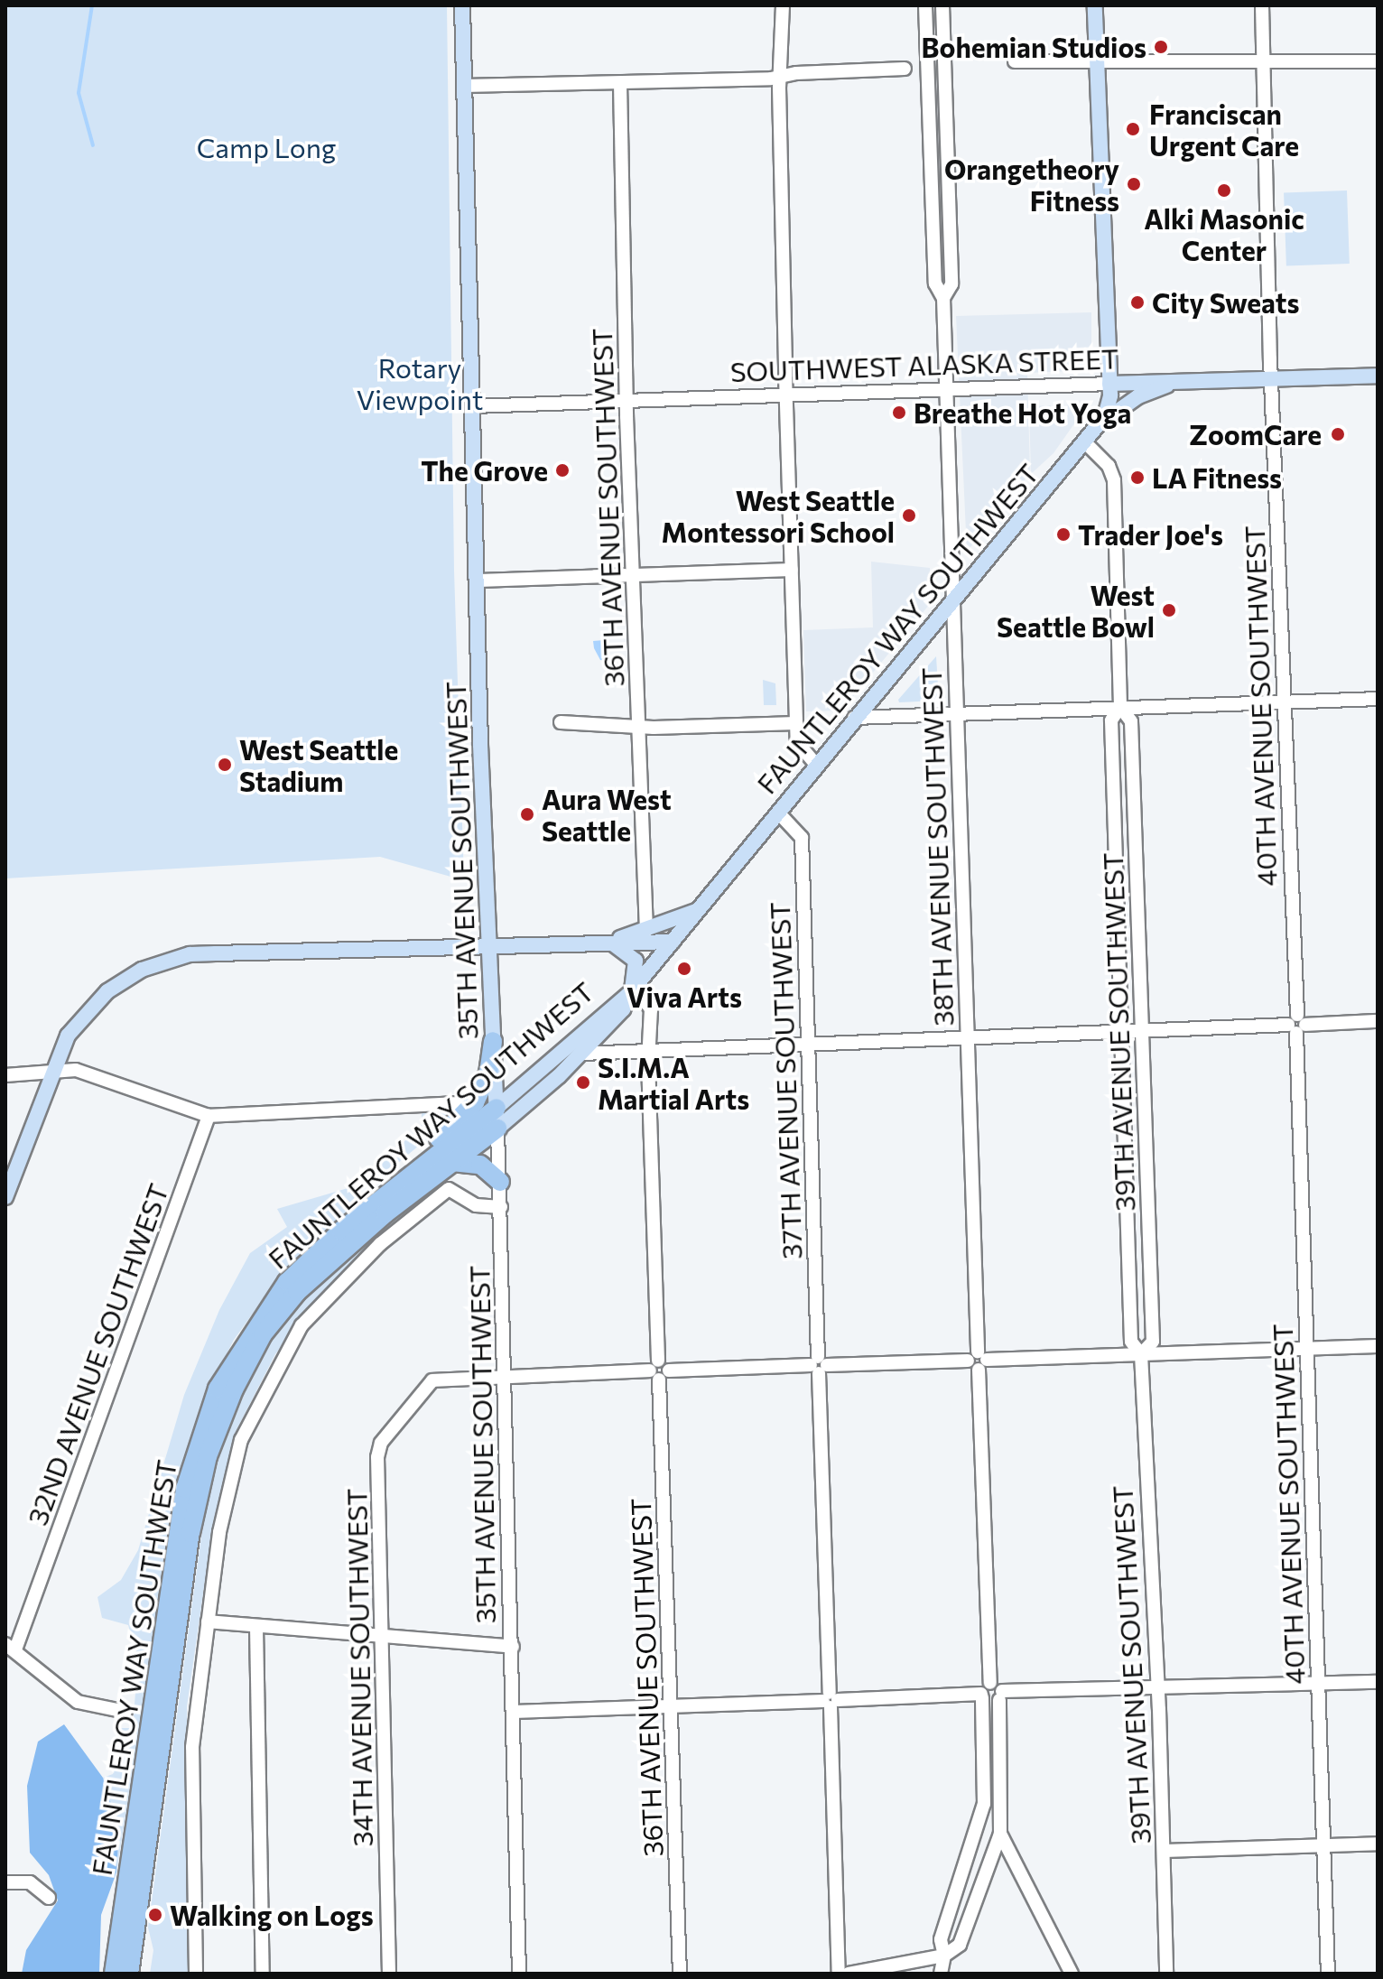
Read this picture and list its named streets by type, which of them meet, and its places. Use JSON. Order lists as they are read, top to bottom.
{
  "streets": {
    "highway": ["FAUNTLEROY WAY SOUTHWEST"],
    "main road": ["SOUTHWEST ALASKA STREET", "35TH AVENUE SOUTHWEST"],
    "street": [
      "36TH AVENUE SOUTHWEST",
      "40TH AVENUE SOUTHWEST",
      "38TH AVENUE SOUTHWEST",
      "39TH AVENUE SOUTHWEST",
      "37TH AVENUE SOUTHWEST",
      "32ND AVENUE SOUTHWEST",
      "34TH AVENUE SOUTHWEST"
    ]
  },
  "crossings": [
    ["SOUTHWEST ALASKA STREET", "36TH AVENUE SOUTHWEST"],
    ["SOUTHWEST ALASKA STREET", "FAUNTLEROY WAY SOUTHWEST"],
    ["SOUTHWEST ALASKA STREET", "40TH AVENUE SOUTHWEST"],
    ["SOUTHWEST ALASKA STREET", "38TH AVENUE SOUTHWEST"],
    ["SOUTHWEST ALASKA STREET", "35TH AVENUE SOUTHWEST"],
    ["36TH AVENUE SOUTHWEST", "FAUNTLEROY WAY SOUTHWEST"],
    ["FAUNTLEROY WAY SOUTHWEST", "38TH AVENUE SOUTHWEST"],
    ["FAUNTLEROY WAY SOUTHWEST", "35TH AVENUE SOUTHWEST"],
    ["FAUNTLEROY WAY SOUTHWEST", "39TH AVENUE SOUTHWEST"],
    ["FAUNTLEROY WAY SOUTHWEST", "37TH AVENUE SOUTHWEST"],
    ["35TH AVENUE SOUTHWEST", "34TH AVENUE SOUTHWEST"]
  ],
  "parks": ["Camp Long", "Rotary Viewpoint"],
  "places": [
    "Bohemian Studios",
    "Franciscan Urgent Care",
    "Orangetheory Fitness",
    "Alki Masonic Center",
    "City Sweats",
    "Breathe Hot Yoga",
    "ZoomCare",
    "The Grove",
    "LA Fitness",
    "West Seattle Montessori School",
    "Trader Joe's",
    "West Seattle Bowl",
    "West Seattle Stadium",
    "Aura West Seattle",
    "Viva Arts",
    "S.I.M.A Martial Arts",
    "Walking on Logs"
  ]
}
